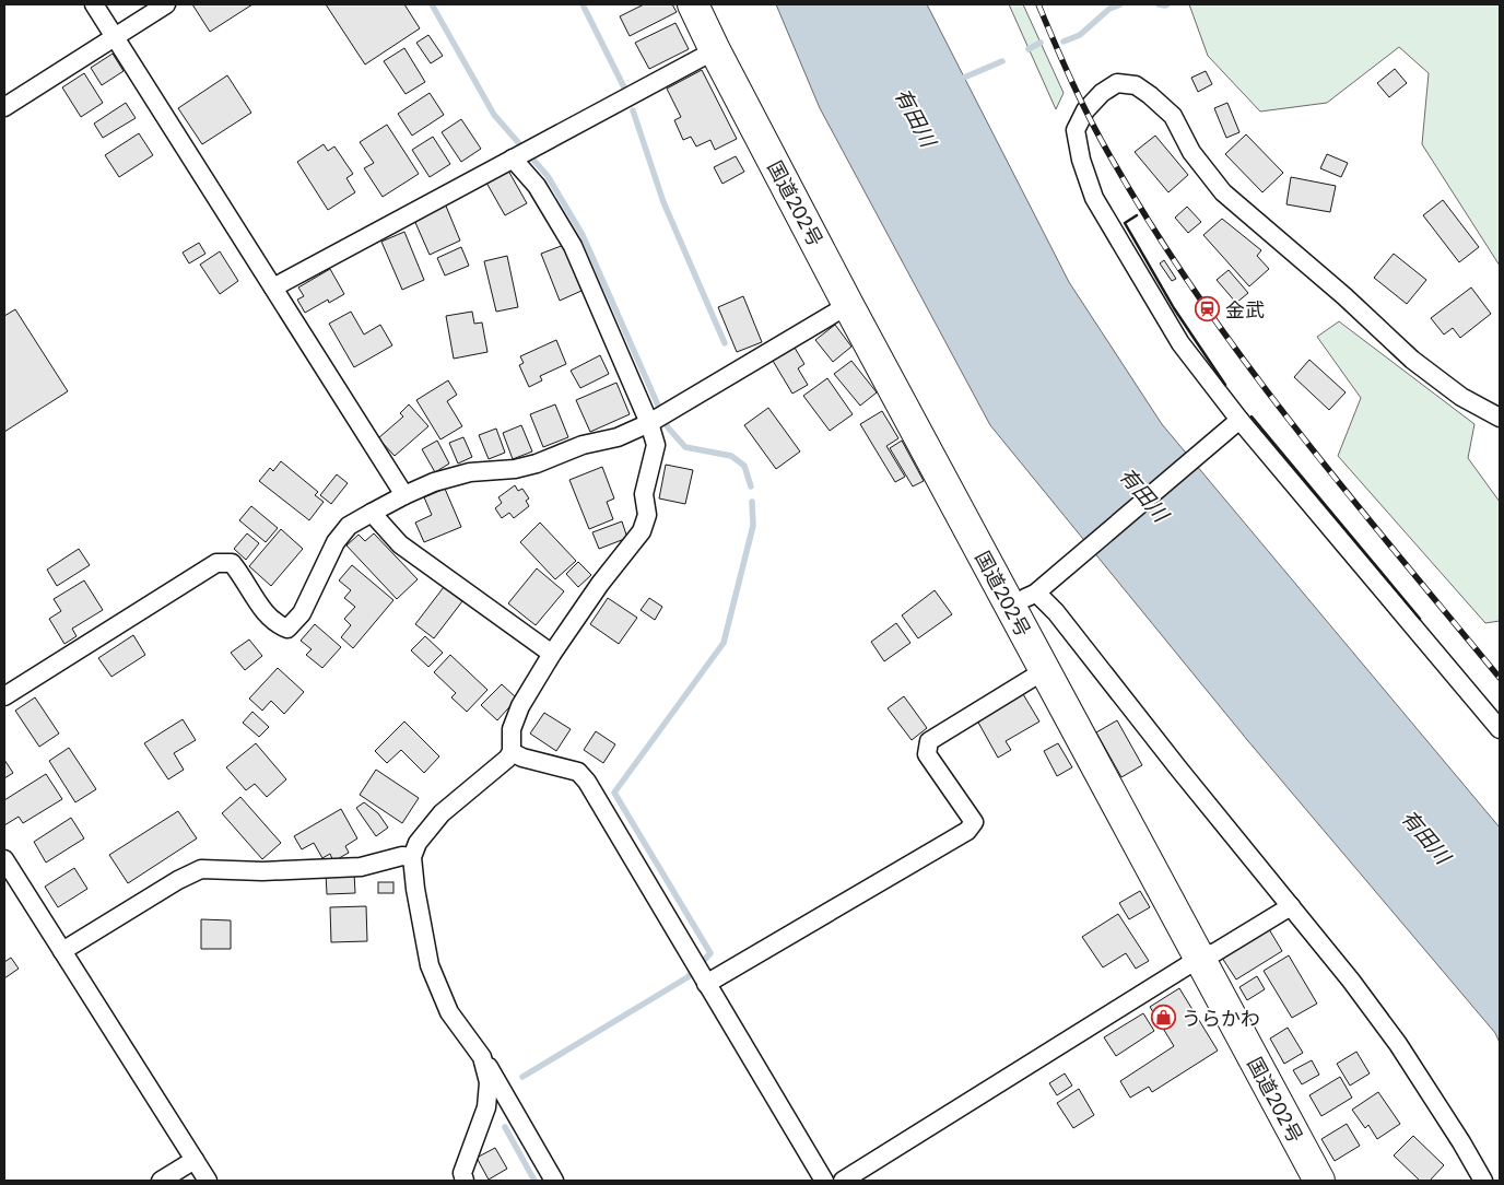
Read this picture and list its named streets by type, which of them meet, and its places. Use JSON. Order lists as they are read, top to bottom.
{
  "streets": {
    "highway": ["国道202号"]
  },
  "water": ["有田川"],
  "places": {
    "station": ["金武"],
    "shop": ["うらかわ"]
  }
}
